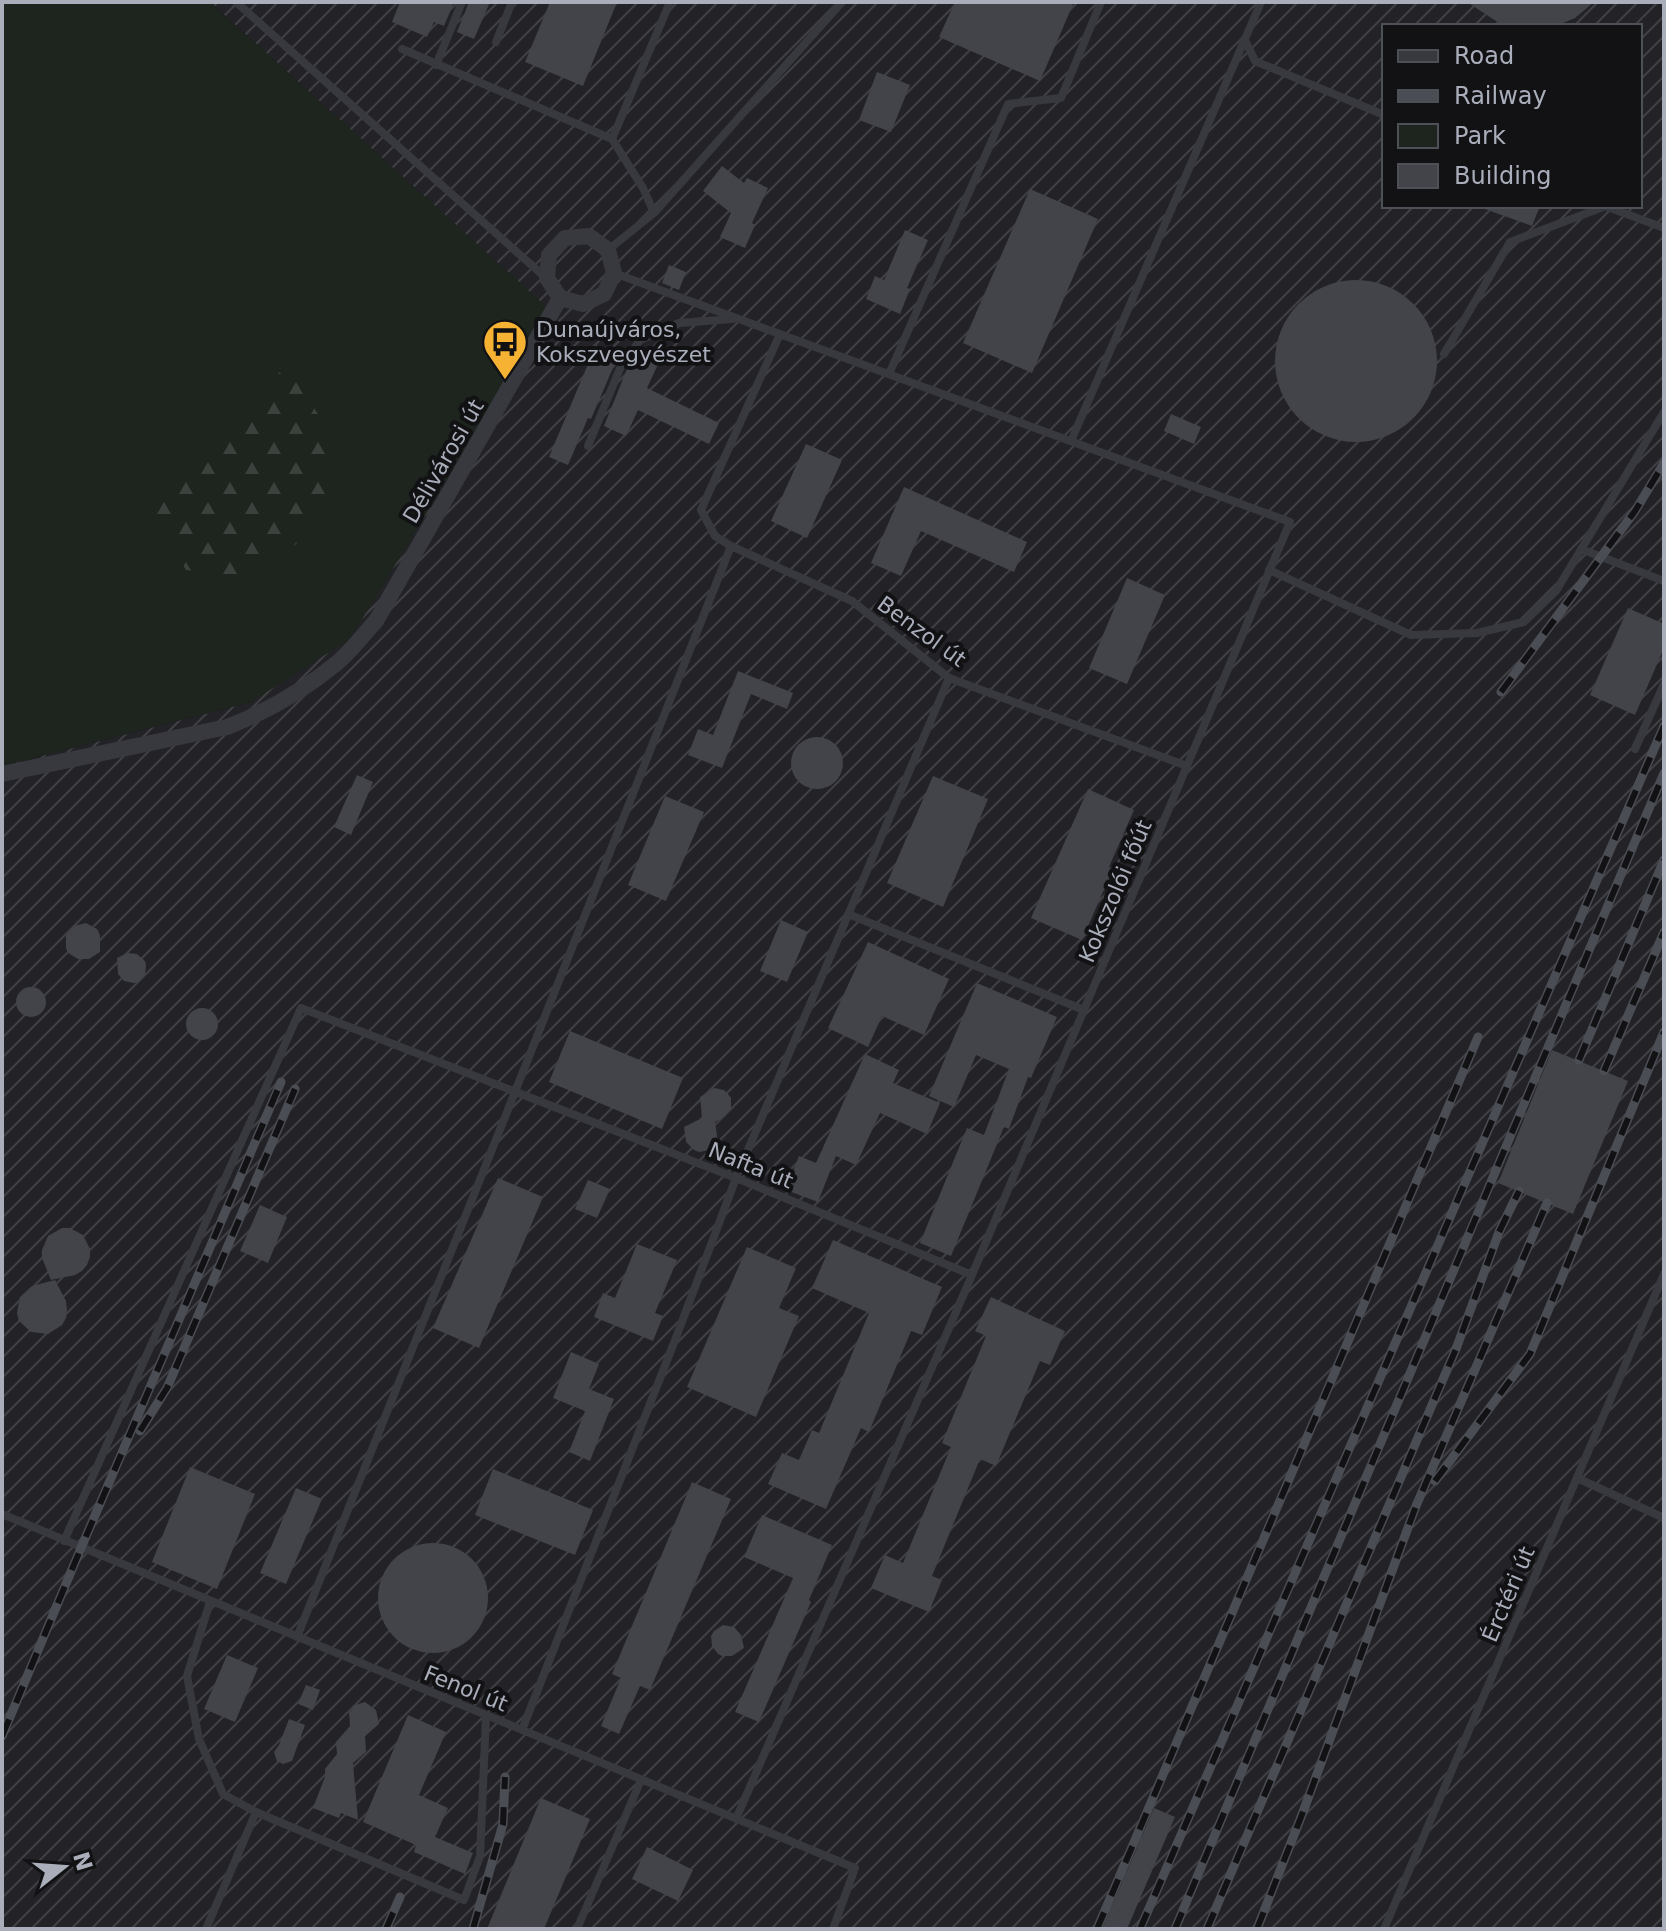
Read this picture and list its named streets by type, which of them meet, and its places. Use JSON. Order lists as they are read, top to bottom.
{
  "streets": {
    "street": ["Délivárosi út"],
    "lane": [
      "Benzol út",
      "Kokszolói főút",
      "Nafta út",
      "Érctéri út",
      "Fenol út"
    ]
  },
  "crossings": [
    ["Benzol út", "Kokszolói főút"],
    ["Kokszolói főút", "Nafta út"],
    ["Kokszolói főút", "Fenol út"],
    ["Nafta út", "Fenol út"]
  ],
  "places": {
    "bus stop": ["Dunaújváros, Kokszvegyészet"]
  },
  "legend": [
    "Road",
    "Railway",
    "Park",
    "Building"
  ],
  "north": "right"
}
